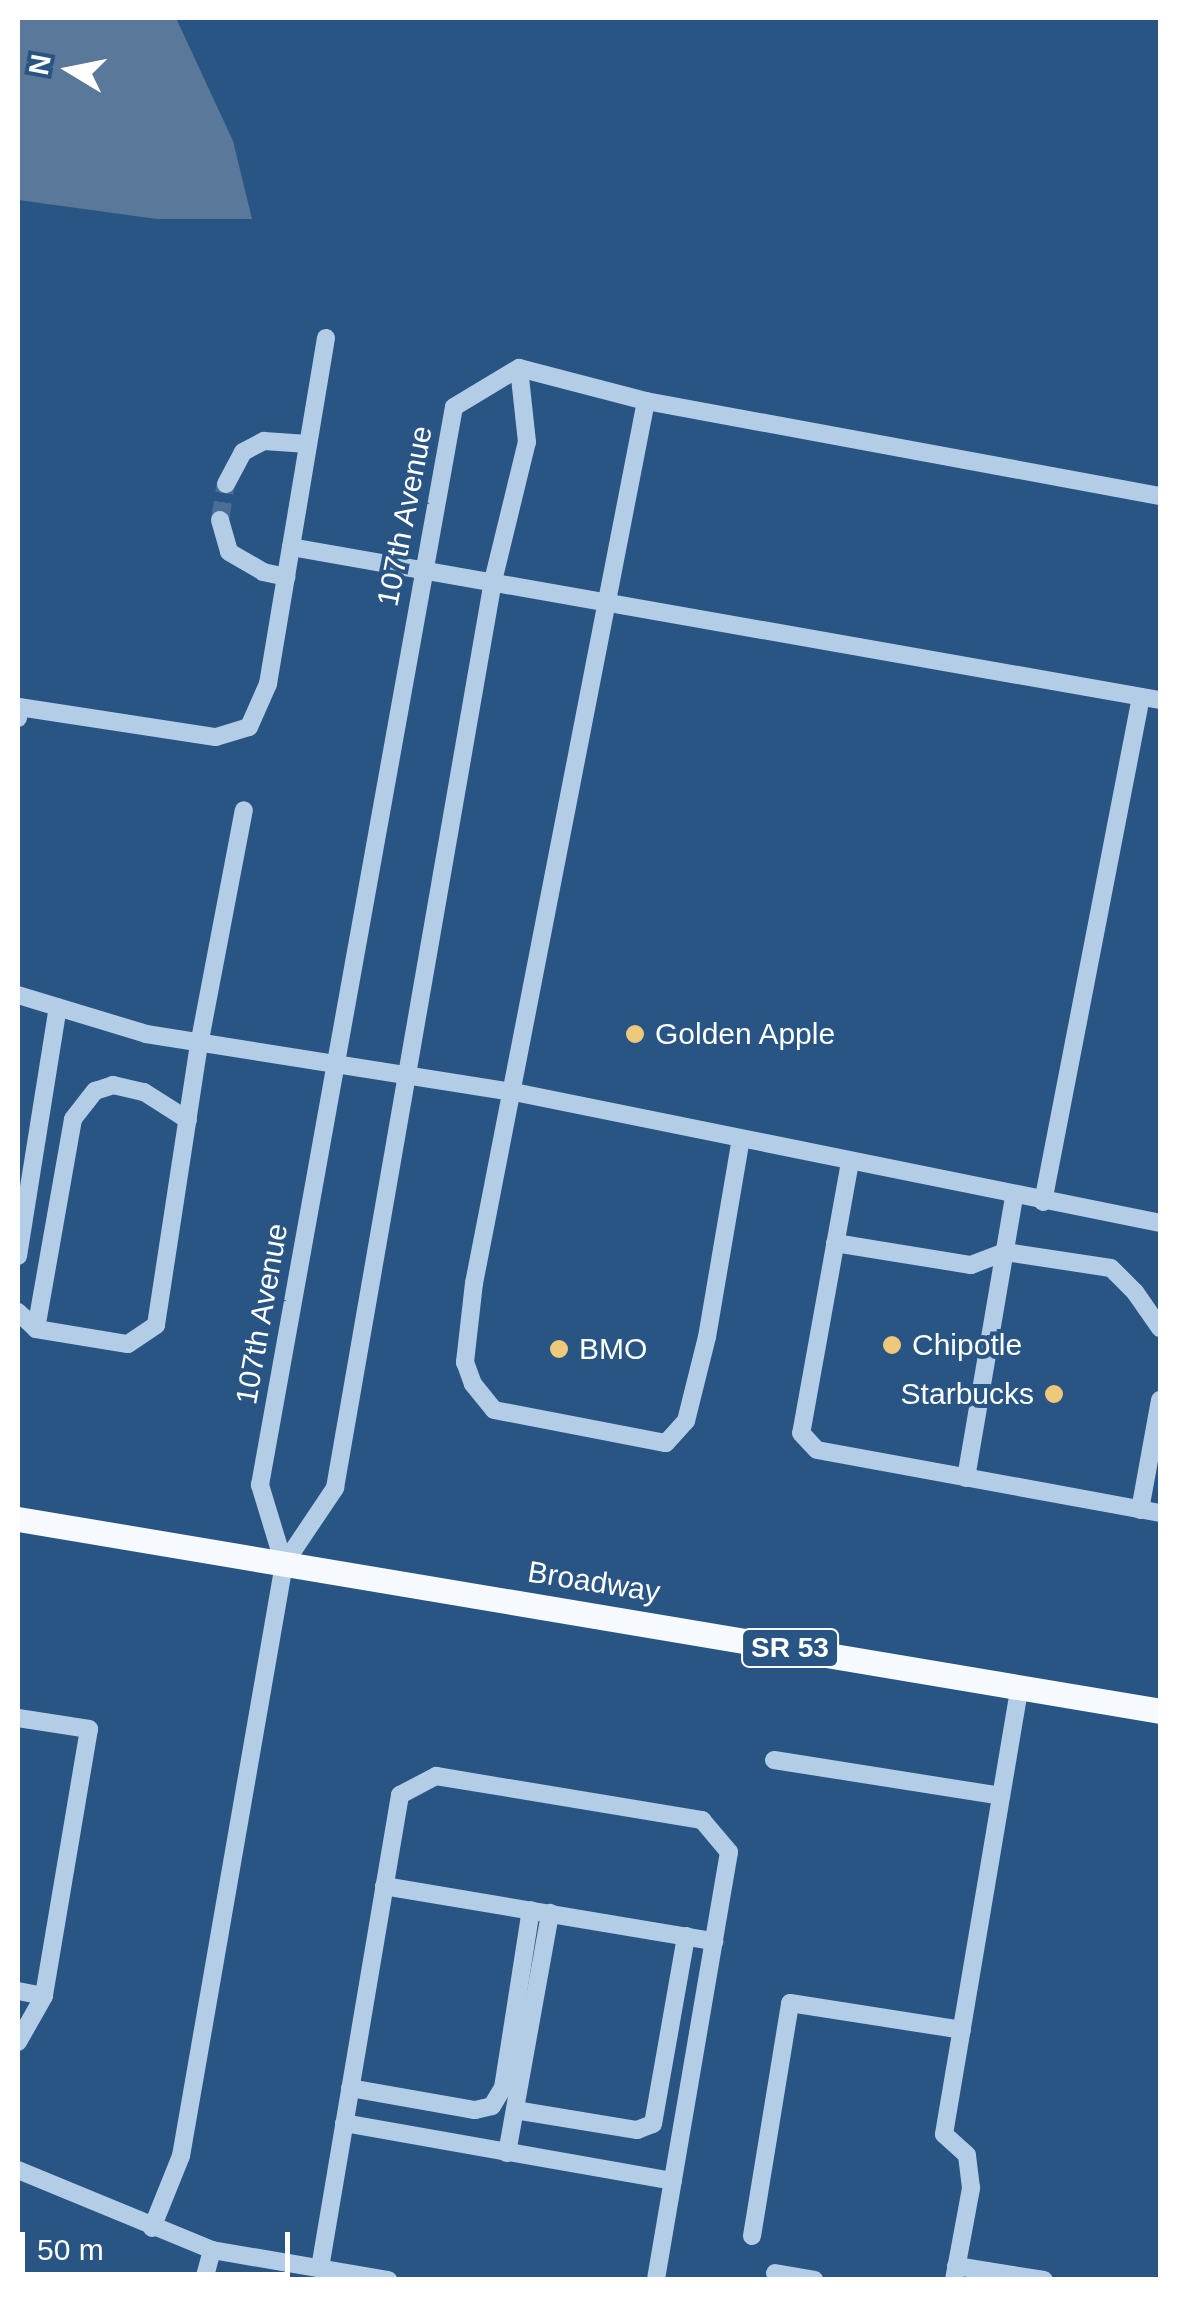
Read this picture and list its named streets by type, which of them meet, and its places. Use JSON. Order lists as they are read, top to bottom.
{
  "streets": {
    "main road": ["Broadway", "SR 53"],
    "street": ["107th Avenue"]
  },
  "crossings": [
    ["107th Avenue", "Broadway"]
  ],
  "places": [
    "Golden Apple",
    "Chipotle",
    "BMO",
    "Starbucks"
  ],
  "scale_bar": "50 m",
  "north": "left"
}
